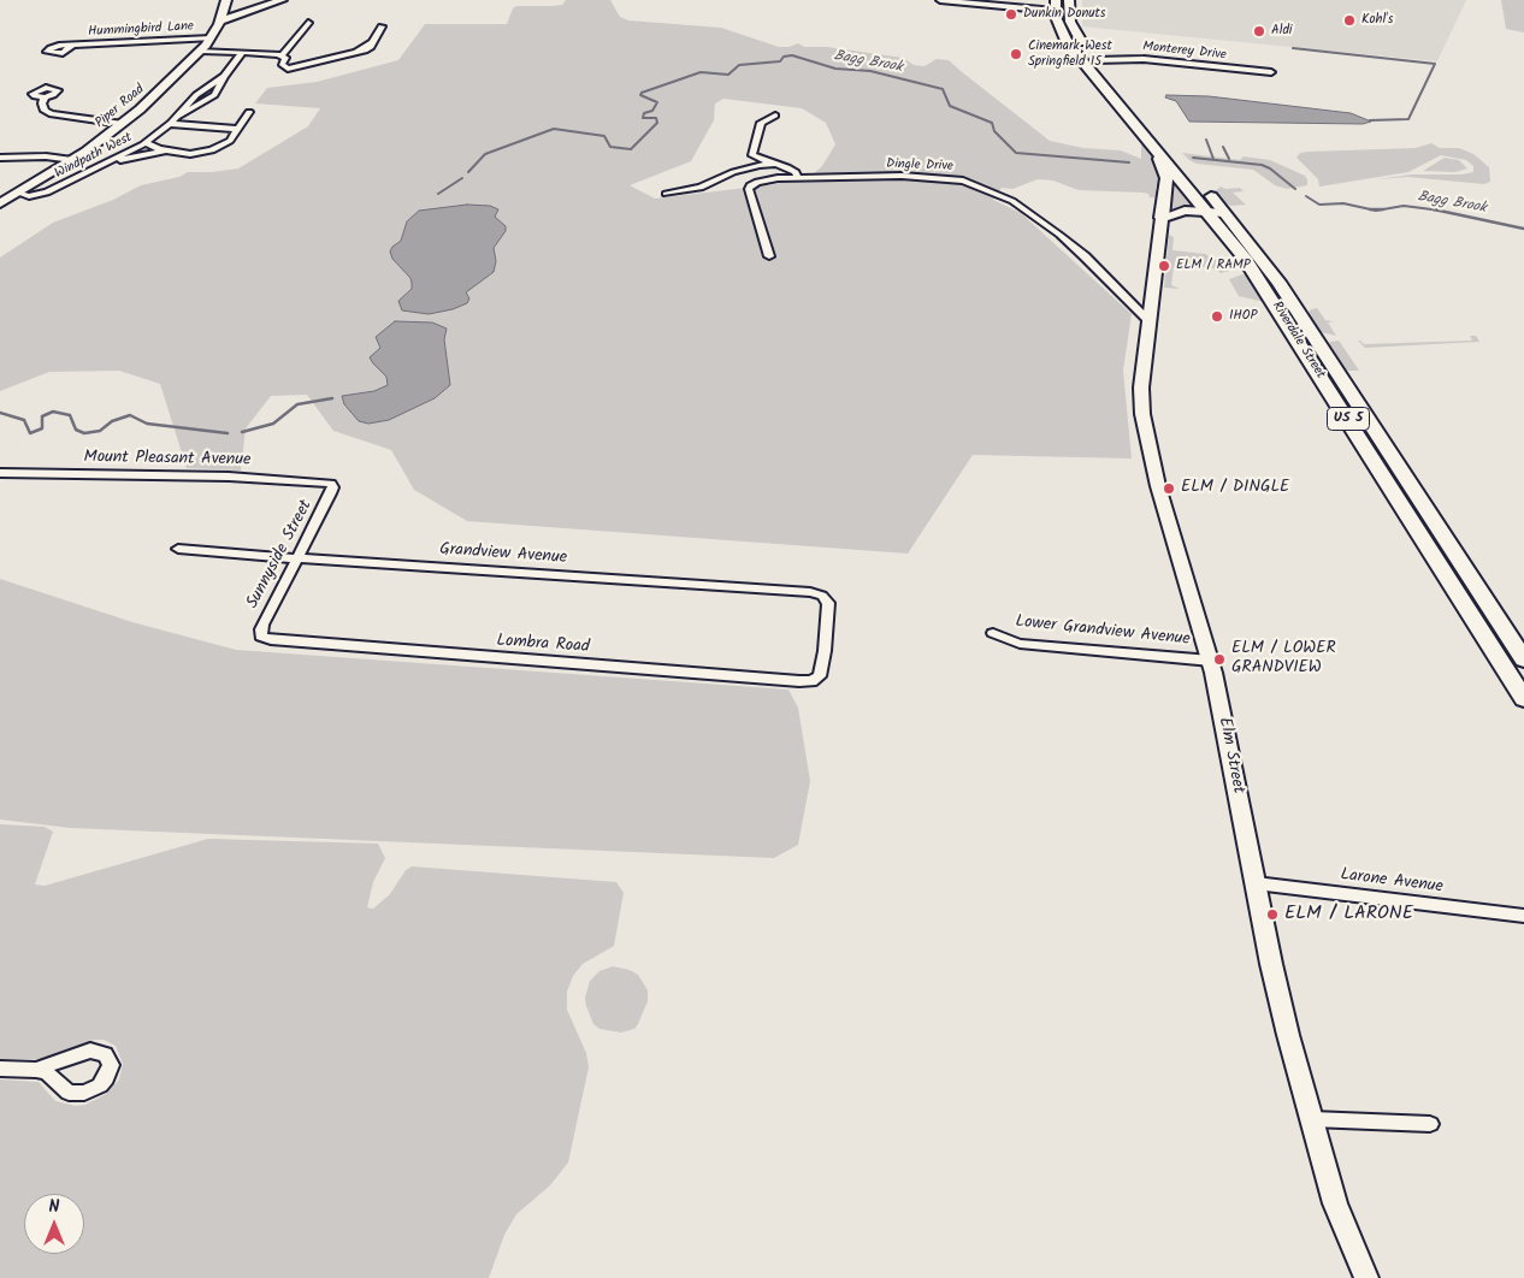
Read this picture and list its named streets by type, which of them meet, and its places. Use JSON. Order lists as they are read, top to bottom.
{
  "streets": {
    "main road": [
      "Piper Road",
      "Riverdale Street",
      "US 5",
      "Elm Street"
    ],
    "street": [
      "Hummingbird Lane",
      "Monterey Drive",
      "Windpath West",
      "Dingle Drive",
      "Mount Pleasant Avenue",
      "Sunnyside Street",
      "Grandview Avenue",
      "Lower Grandview Avenue",
      "Lombra Road",
      "Larone Avenue"
    ]
  },
  "crossings": [
    ["Hummingbird Lane", "Piper Road"],
    ["Monterey Drive", "Riverdale Street"],
    ["Piper Road", "Windpath West"],
    ["Dingle Drive", "Elm Street"],
    ["Mount Pleasant Avenue", "Sunnyside Street"],
    ["Sunnyside Street", "Grandview Avenue"],
    ["Sunnyside Street", "Lombra Road"],
    ["Grandview Avenue", "Lombra Road"],
    ["Lower Grandview Avenue", "Elm Street"],
    ["Elm Street", "Larone Avenue"]
  ],
  "water": ["Bagg Brook"],
  "places": [
    "Dunkin Donuts",
    "Kohl's",
    "Aldi",
    "Cinemark West Springfield 15",
    "ELM / RAMP",
    "IHOP",
    "ELM / DINGLE",
    "ELM / LOWER GRANDVIEW",
    "ELM / LARONE"
  ],
  "north": "top"
}
